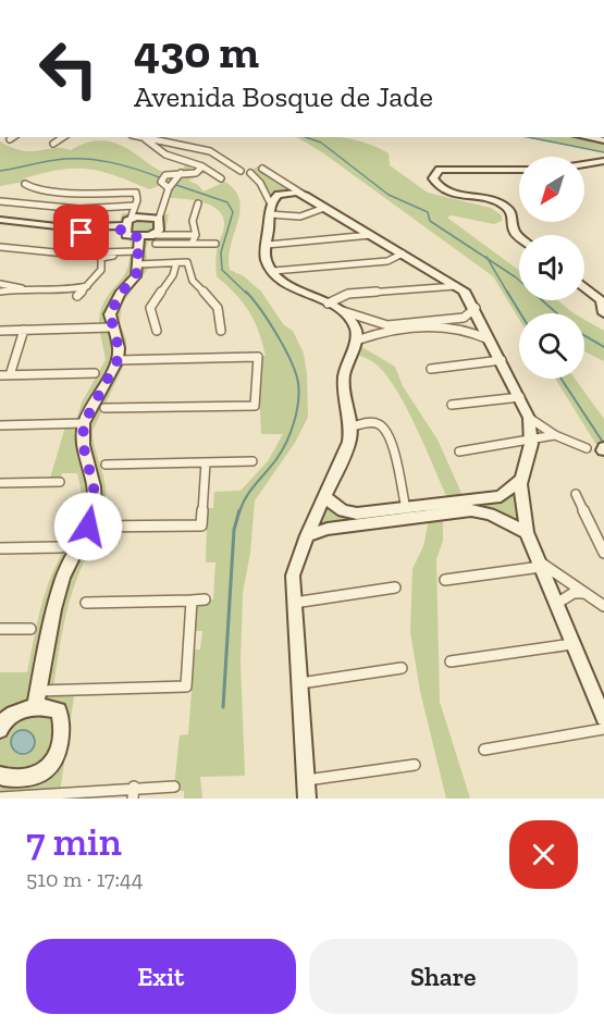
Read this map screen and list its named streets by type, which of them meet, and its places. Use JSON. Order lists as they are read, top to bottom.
{
  "north": "bottom left",
  "page": {
    "turn": ["430 m", "Avenida Bosque de Jade"],
    "heading": ["7 min", "510 m · 17:44"],
    "buttons": ["Exit", "Share"]
  }
}
